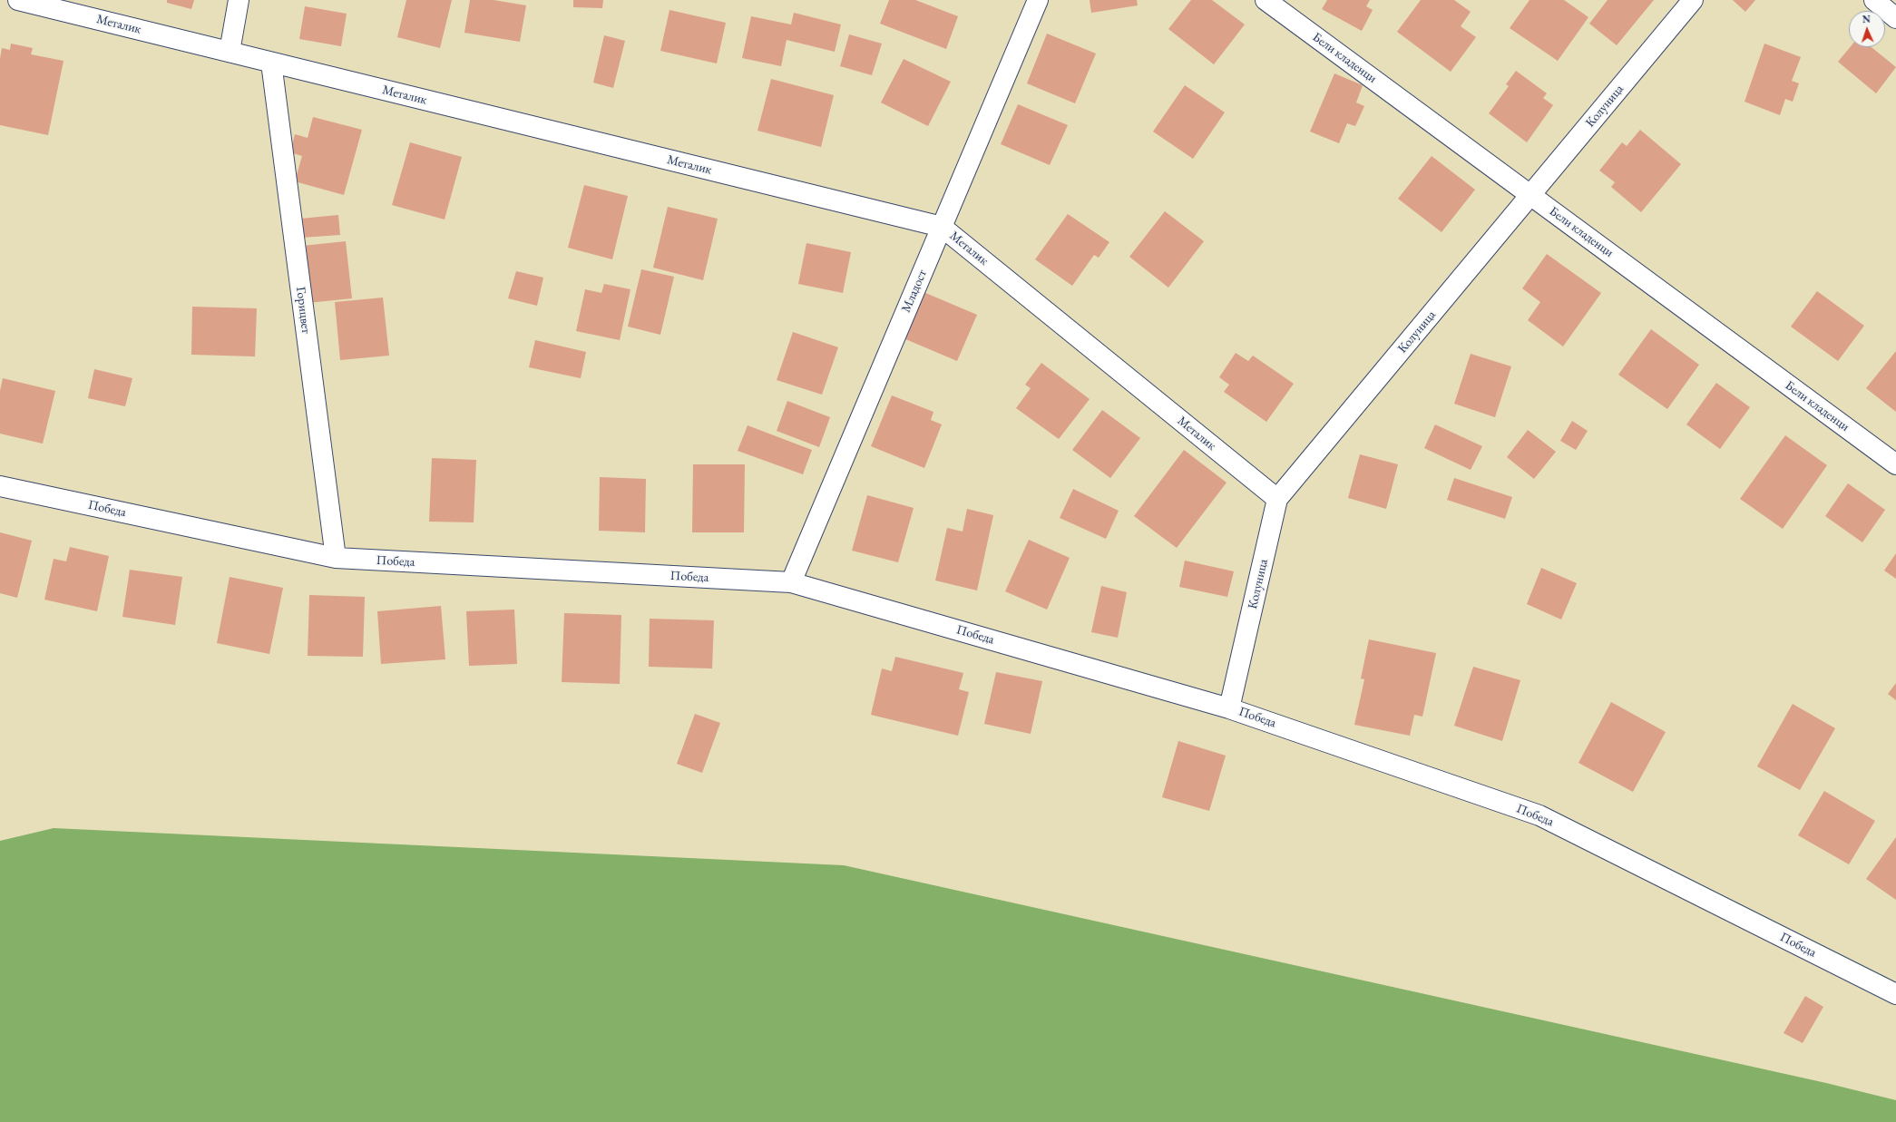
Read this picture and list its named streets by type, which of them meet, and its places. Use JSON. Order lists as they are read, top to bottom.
{
  "streets": {
    "street": [
      "Металик",
      "Бели кладенци",
      "Колуница",
      "Младост",
      "Горицвет",
      "Победа"
    ]
  },
  "crossings": [
    ["Металик", "Колуница"],
    ["Металик", "Младост"],
    ["Металик", "Горицвет"],
    ["Бели кладенци", "Колуница"],
    ["Колуница", "Победа"],
    ["Младост", "Победа"],
    ["Горицвет", "Победа"]
  ],
  "north": "top"
}
